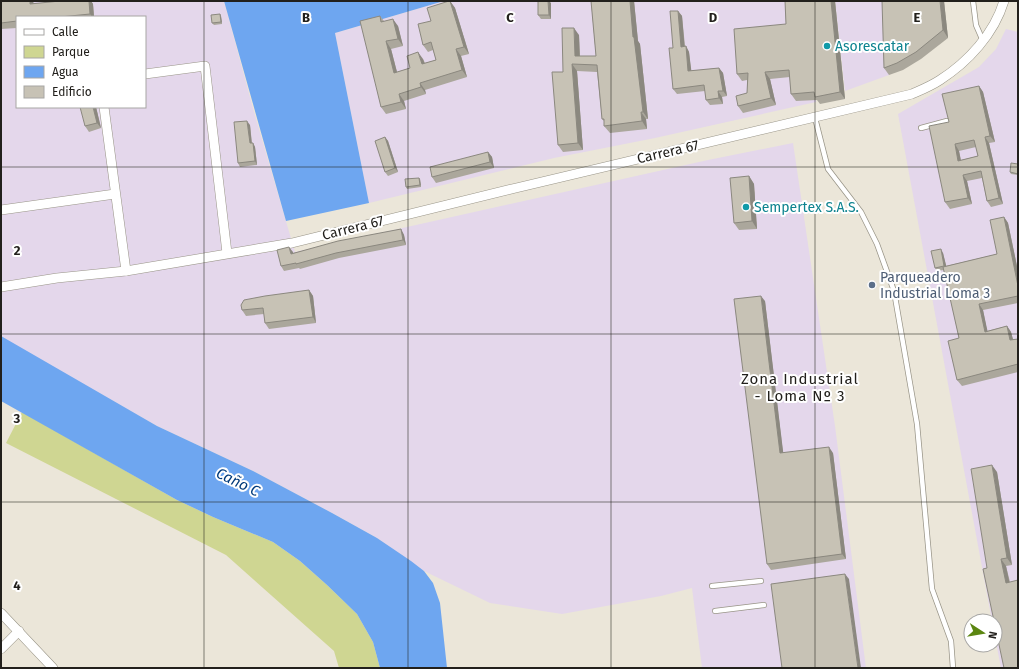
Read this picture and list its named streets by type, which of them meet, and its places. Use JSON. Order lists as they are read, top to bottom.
{
  "streets": {
    "street": ["Carrera 67"]
  },
  "districts": ["Zona Industrial - Loma Nº 3"],
  "water": ["Caño C"],
  "places": ["Asorescatar", "Sempertex S.A.S.", "Parqueadero Industrial Loma 3"],
  "legend": [
    "Calle",
    "Parque",
    "Agua",
    "Edificio"
  ],
  "north": "right",
  "grid": {
    "columns": [
      "B",
      "C",
      "D",
      "E"
    ],
    "rows": ["2", "3", "4"]
  }
}
